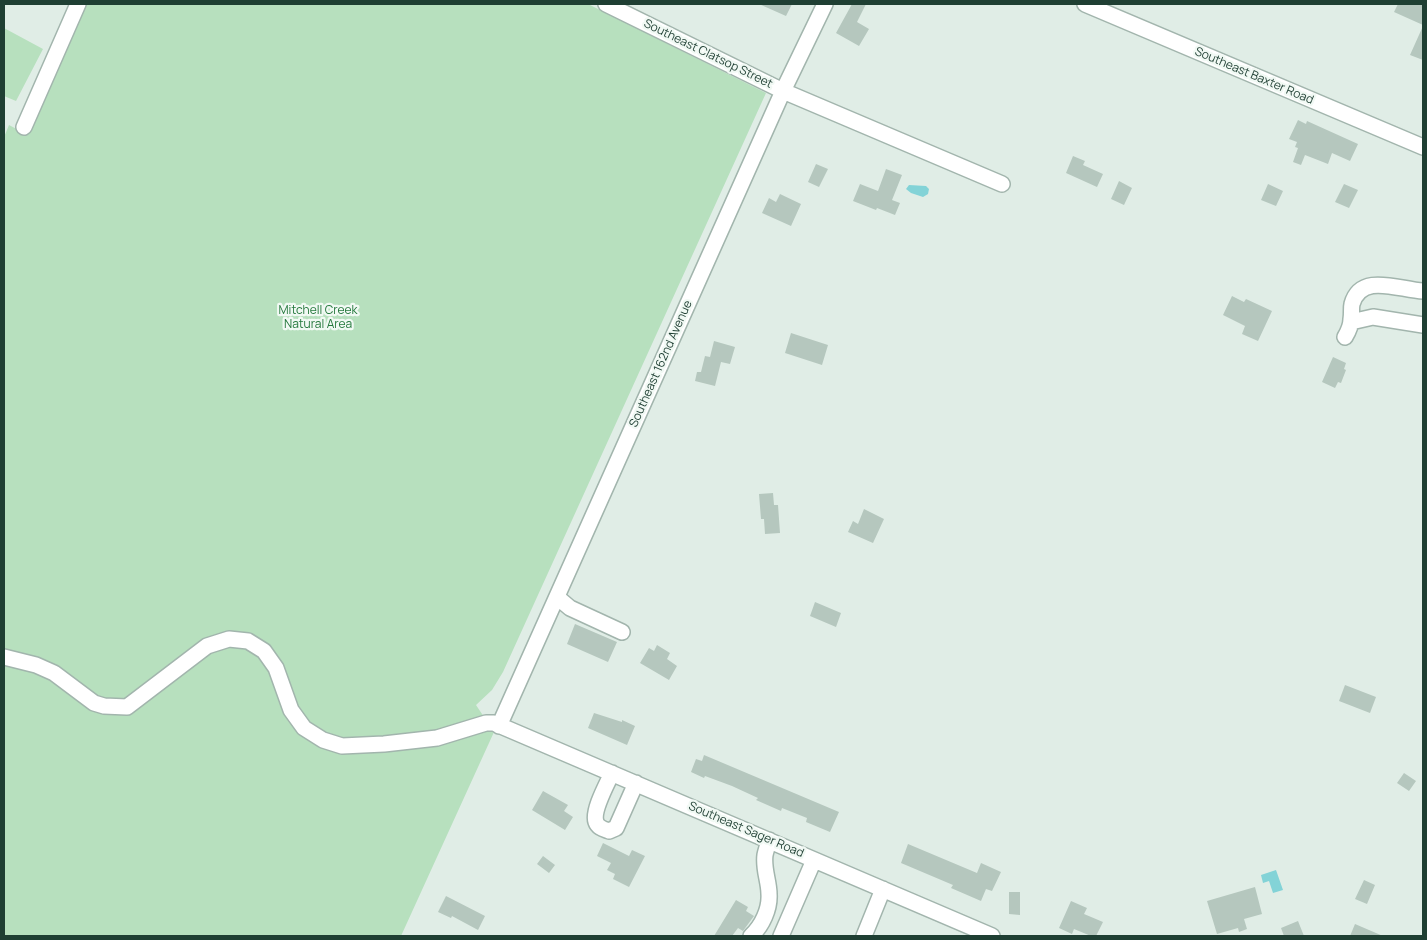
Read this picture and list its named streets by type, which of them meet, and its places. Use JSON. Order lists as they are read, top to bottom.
{
  "streets": {
    "street": [
      "Southeast Clatsop Street",
      "Southeast Baxter Road",
      "Southeast 162nd Avenue",
      "Southeast Sager Road"
    ]
  },
  "crossings": [
    ["Southeast Clatsop Street", "Southeast 162nd Avenue"],
    ["Southeast 162nd Avenue", "Southeast Sager Road"]
  ],
  "parks": ["Mitchell Creek Natural Area"]
}
